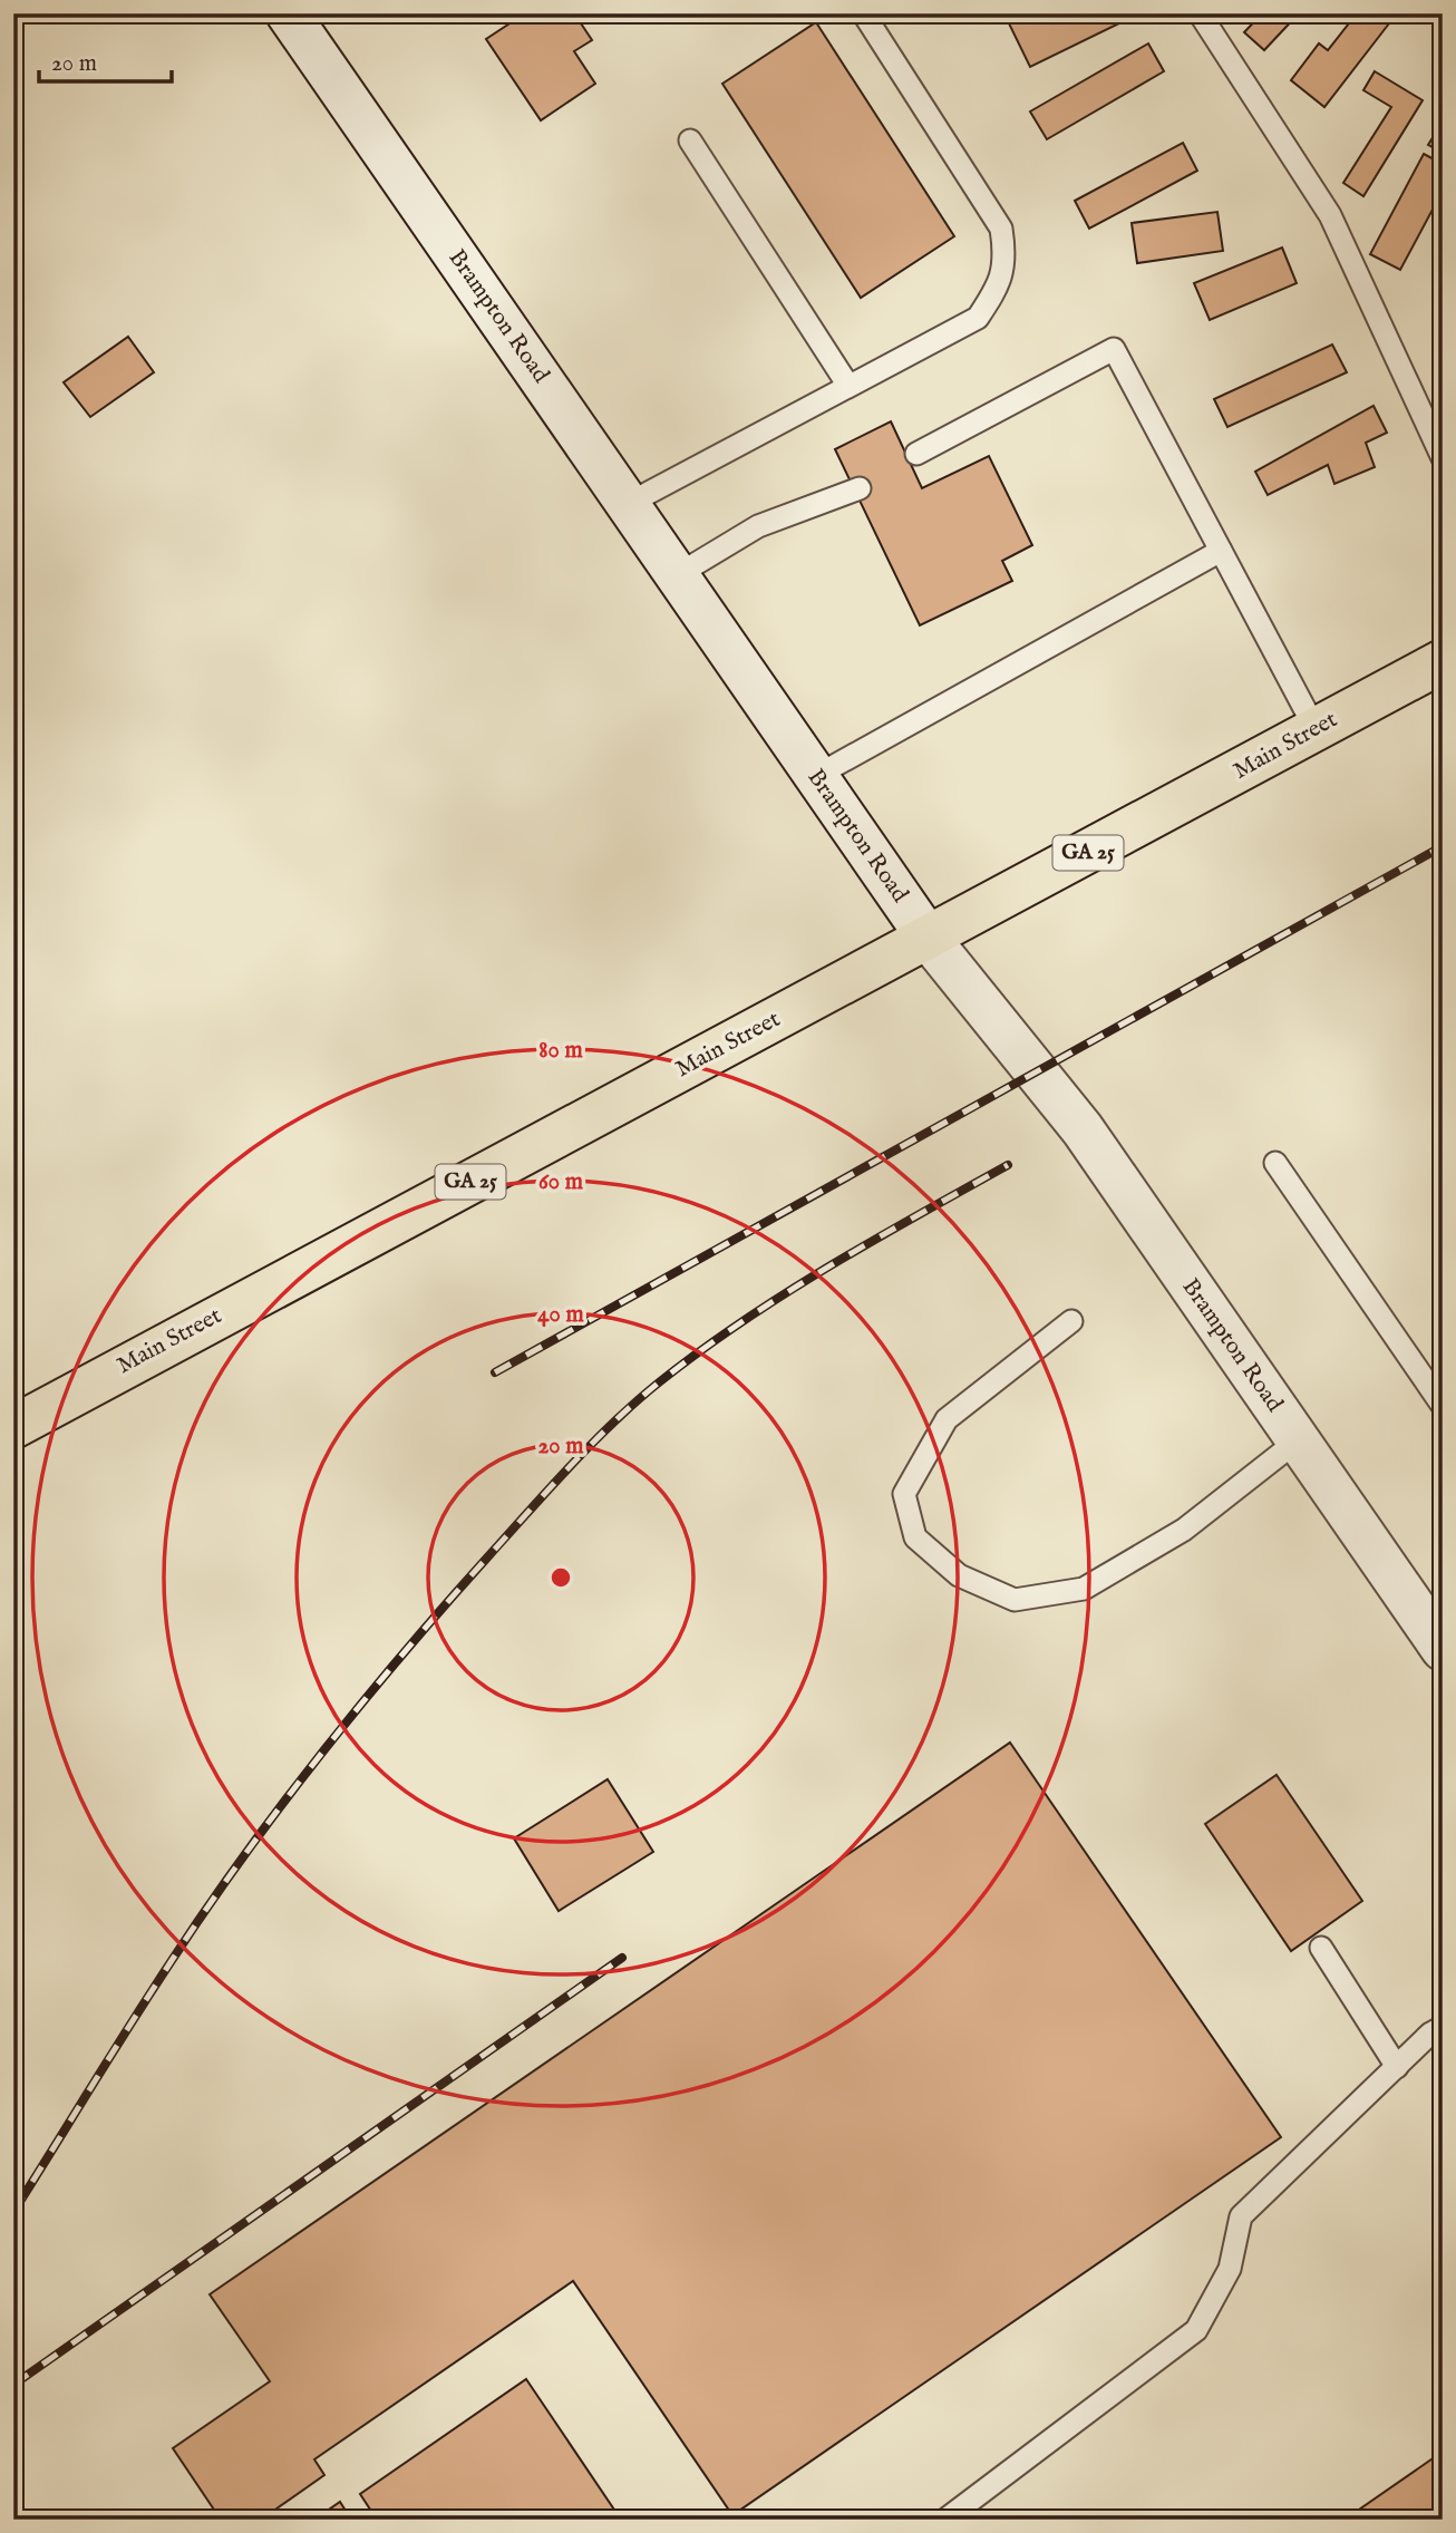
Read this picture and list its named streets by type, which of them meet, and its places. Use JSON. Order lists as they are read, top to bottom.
{
  "streets": {
    "main road": ["Brampton Road", "Main Street", "GA 25"]
  },
  "crossings": [
    ["Brampton Road", "Main Street"]
  ],
  "scale_bar": "20 m",
  "rings": [
    "80 m",
    "60 m",
    "40 m",
    "20 m"
  ]
}
